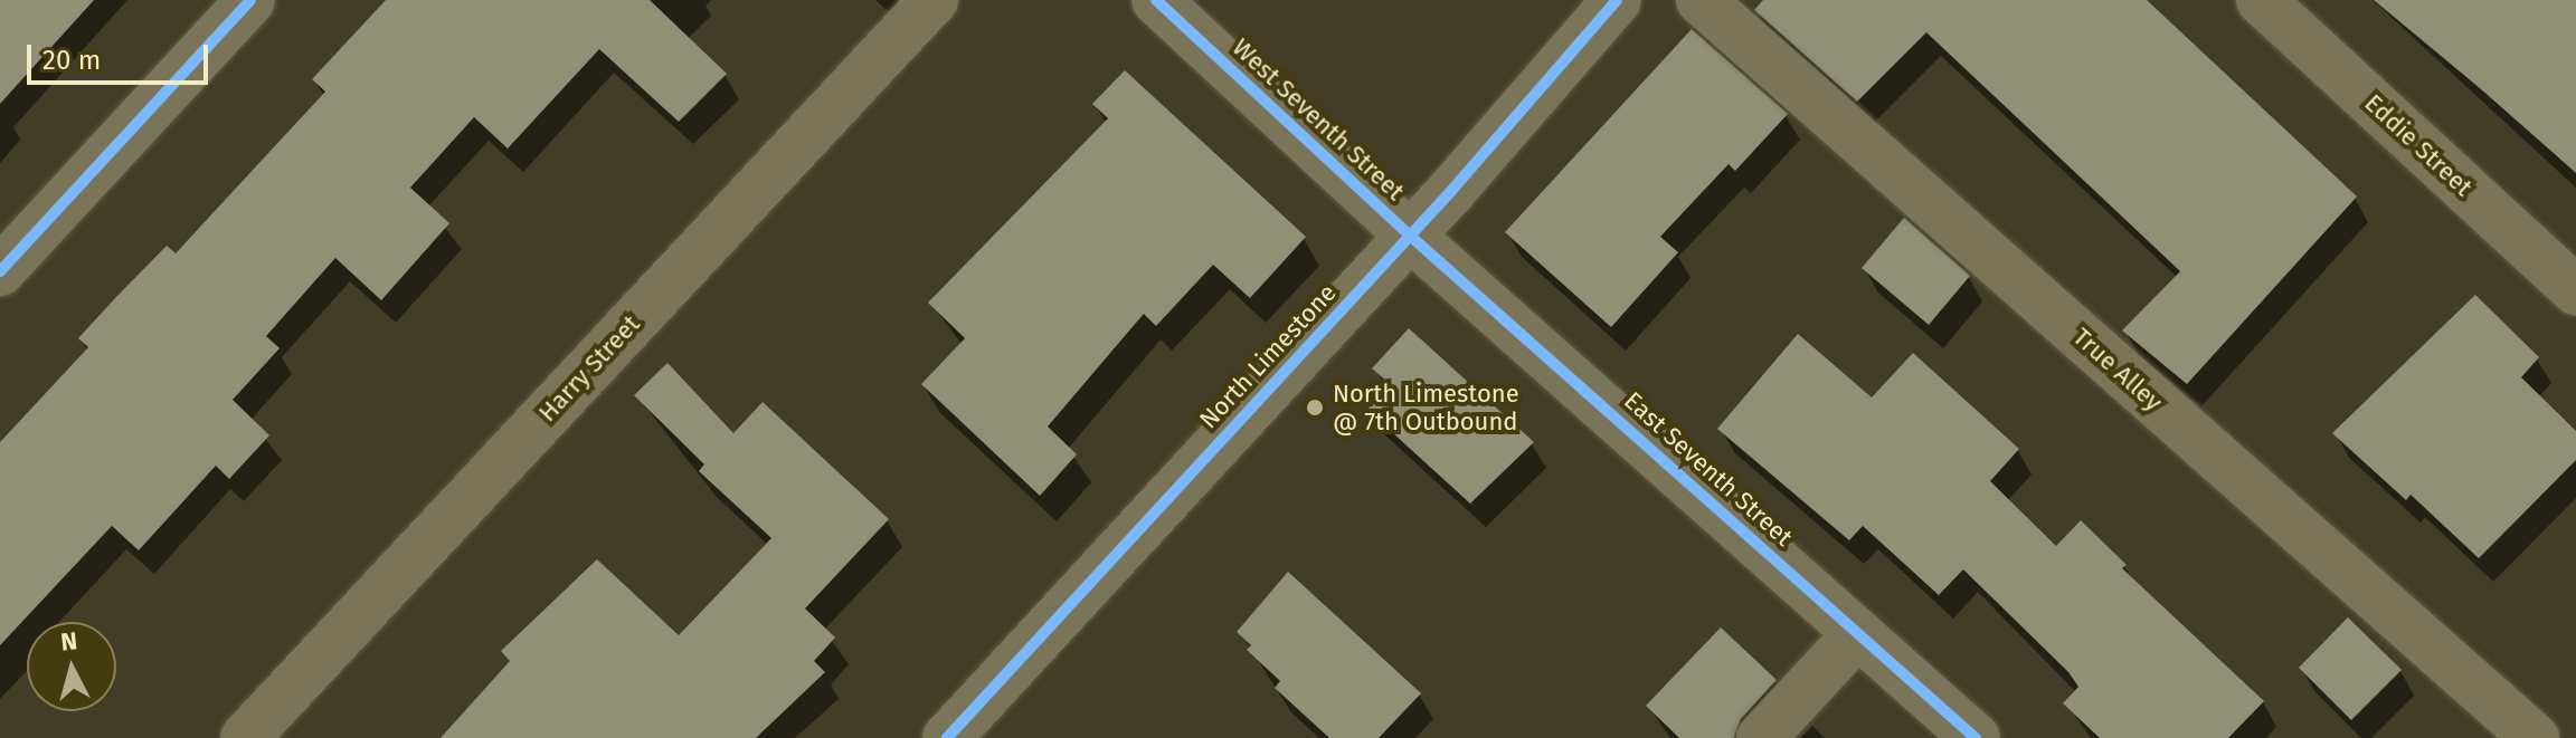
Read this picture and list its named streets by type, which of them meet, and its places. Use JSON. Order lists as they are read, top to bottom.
{
  "streets": {
    "street": [
      "West Seventh Street",
      "Eddie Street",
      "North Limestone",
      "Harry Street",
      "True Alley",
      "East Seventh Street"
    ]
  },
  "crossings": [
    ["West Seventh Street", "North Limestone"],
    ["West Seventh Street", "East Seventh Street"],
    ["North Limestone", "East Seventh Street"]
  ],
  "places": ["North Limestone @ 7th Outbound"],
  "scale_bar": "20 m",
  "north": "top"
}
